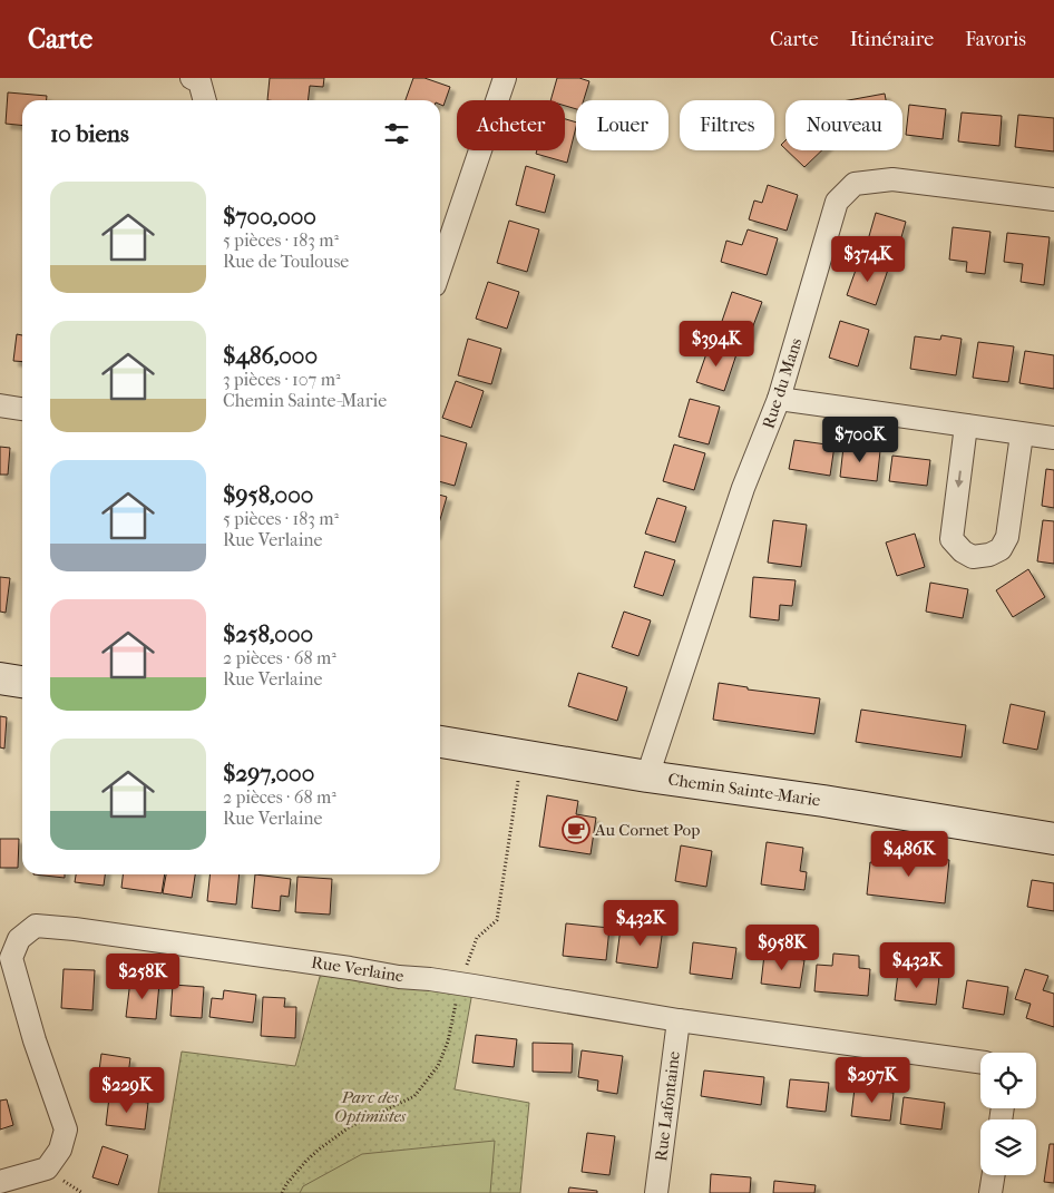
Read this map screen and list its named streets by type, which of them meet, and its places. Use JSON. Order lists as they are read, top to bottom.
{
  "streets": {
    "street": [
      "Rue du Mans",
      "Chemin Sainte-Marie",
      "Rue Verlaine",
      "Rue Lafontaine"
    ]
  },
  "crossings": [
    ["Rue du Mans", "Chemin Sainte-Marie"],
    ["Rue Verlaine", "Rue Lafontaine"]
  ],
  "parks": ["Parc des Optimistes"],
  "places": {
    "cafe": ["Au Cornet Pop"]
  },
  "page": {
    "header": "Carte",
    "nav": ["Carte", "Itinéraire", "Favoris"],
    "chip": [
      "Acheter",
      "Louer",
      "Filtres",
      "Nouveau"
    ],
    "heading": "10 biens",
    "list": [
      {
        "name": "$700,000",
        "note": "5 pièces · 183 m² · Rue de Toulouse"
      },
      {
        "name": "$486,000",
        "note": "3 pièces · 107 m² · Chemin Sainte-Marie"
      },
      {
        "name": "$958,000",
        "note": "5 pièces · 183 m² · Rue Verlaine"
      },
      {
        "name": "$258,000",
        "note": "2 pièces · 68 m² · Rue Verlaine"
      },
      {
        "name": "$297,000",
        "note": "2 pièces · 68 m² · Rue Verlaine"
      }
    ],
    "price": [
      "$374K",
      "$394K",
      "$700K",
      "$486K",
      "$432K",
      "$958K",
      "$432K",
      "$258K",
      "$297K",
      "$229K"
    ]
  }
}
